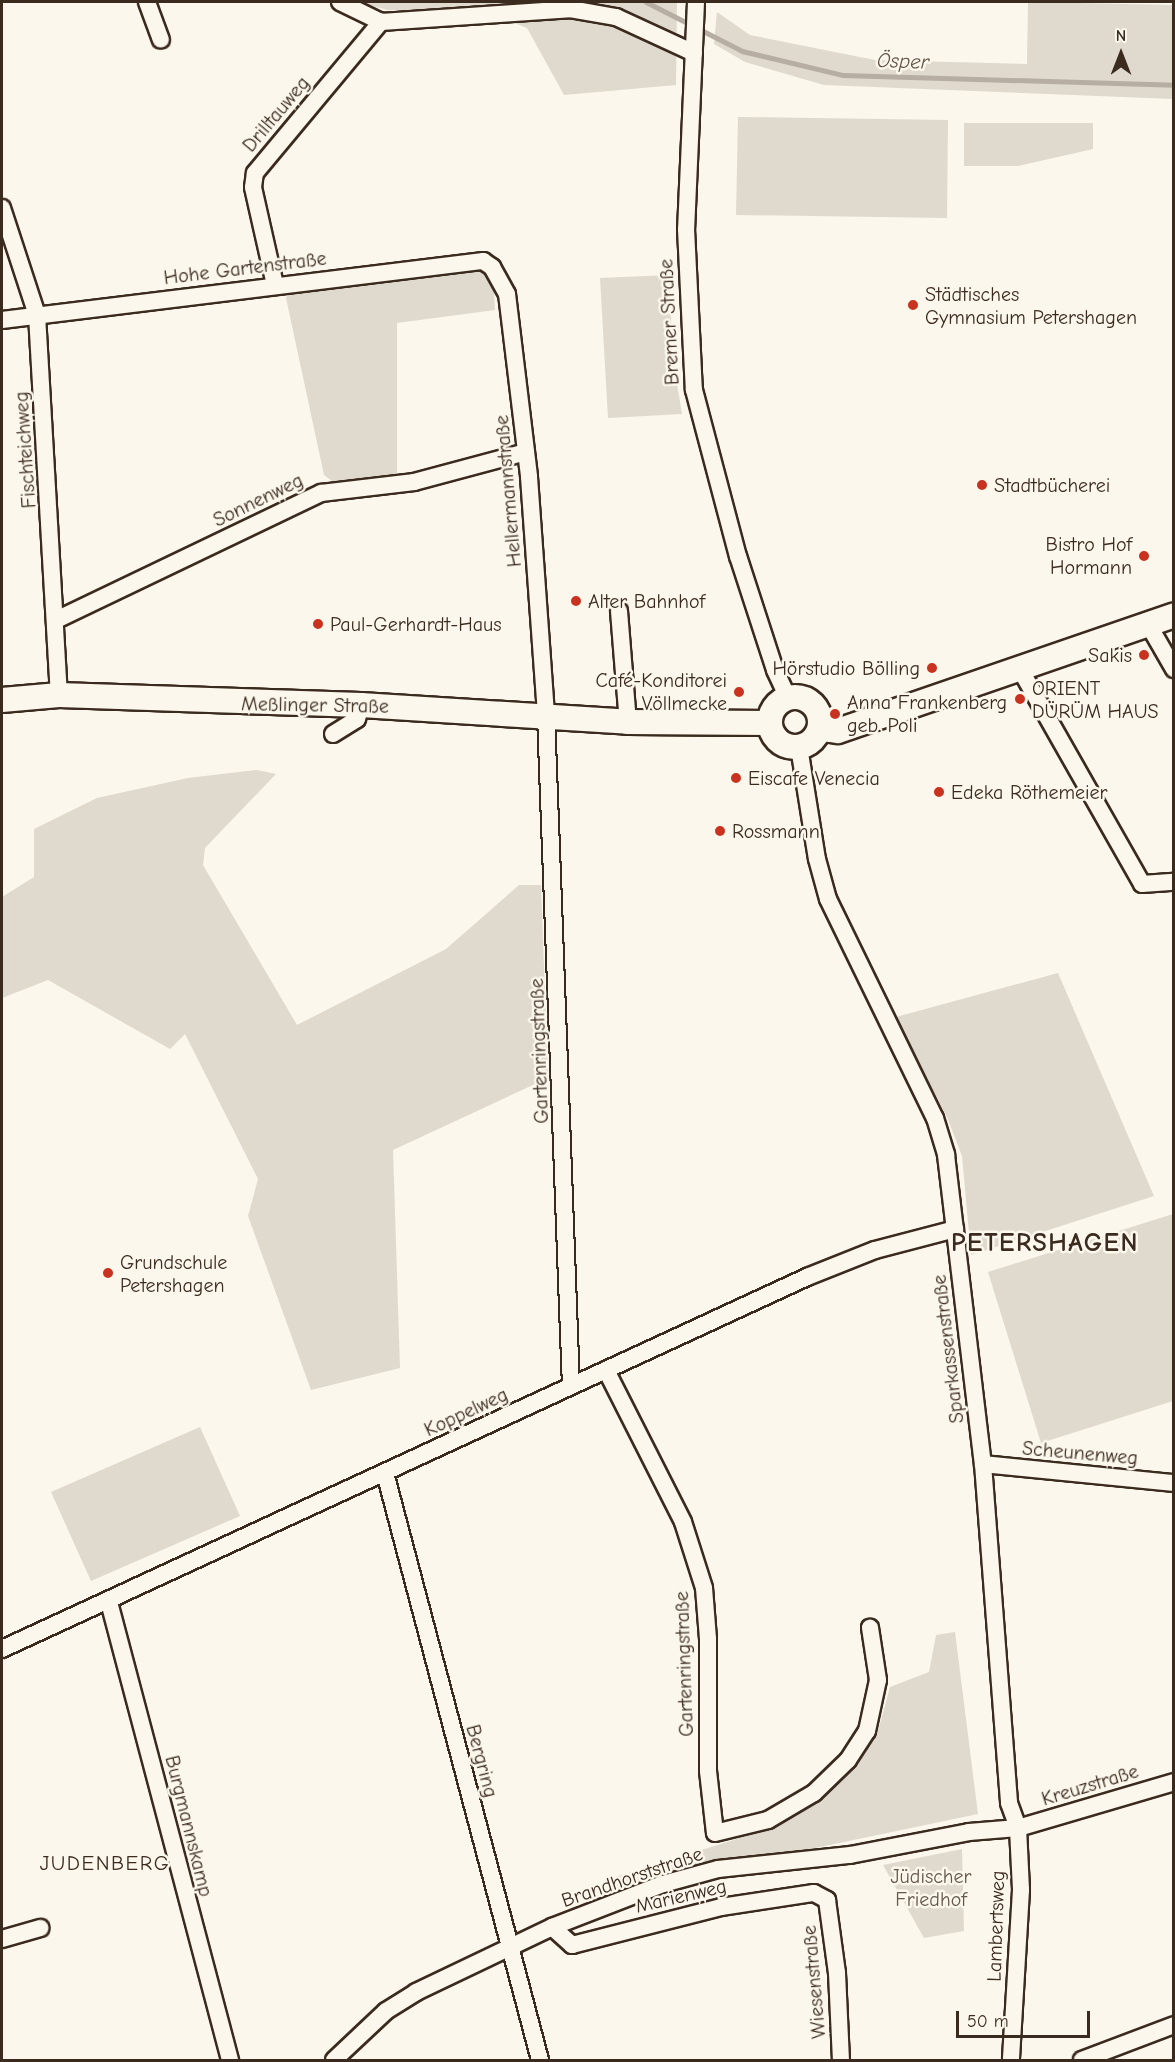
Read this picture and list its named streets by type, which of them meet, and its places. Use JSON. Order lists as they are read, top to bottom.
{
  "streets": {
    "street": [
      "Drilltauweg",
      "Hohe Gartenstraße",
      "Bremer Straße",
      "Fischteichweg",
      "Hellermannstraße",
      "Sonnenweg",
      "Meßlinger Straße",
      "Gartenringstraße",
      "Sparkassenstraße",
      "Koppelweg",
      "Scheunenweg",
      "Bergring",
      "Kreuzstraße",
      "Burgmannskamp",
      "Brandhorststraße",
      "Marienweg",
      "Lambertsweg",
      "Wiesenstraße"
    ]
  },
  "crossings": [
    ["Drilltauweg", "Hohe Gartenstraße"],
    ["Hohe Gartenstraße", "Fischteichweg"],
    ["Hohe Gartenstraße", "Hellermannstraße"],
    ["Bremer Straße", "Meßlinger Straße"],
    ["Bremer Straße", "Sparkassenstraße"],
    ["Fischteichweg", "Sonnenweg"],
    ["Fischteichweg", "Meßlinger Straße"],
    ["Hellermannstraße", "Sonnenweg"],
    ["Hellermannstraße", "Meßlinger Straße"],
    ["Hellermannstraße", "Gartenringstraße"],
    ["Meßlinger Straße", "Gartenringstraße"],
    ["Meßlinger Straße", "Sparkassenstraße"],
    ["Gartenringstraße", "Koppelweg"],
    ["Sparkassenstraße", "Koppelweg"],
    ["Sparkassenstraße", "Scheunenweg"],
    ["Sparkassenstraße", "Kreuzstraße"],
    ["Sparkassenstraße", "Brandhorststraße"],
    ["Sparkassenstraße", "Lambertsweg"],
    ["Koppelweg", "Bergring"],
    ["Koppelweg", "Burgmannskamp"],
    ["Bergring", "Brandhorststraße"],
    ["Kreuzstraße", "Brandhorststraße"],
    ["Kreuzstraße", "Lambertsweg"],
    ["Brandhorststraße", "Marienweg"],
    ["Brandhorststraße", "Lambertsweg"],
    ["Marienweg", "Wiesenstraße"]
  ],
  "districts": ["PETERSHAGEN", "JUDENBERG"],
  "water": ["Ösper"],
  "parks": ["Jüdischer Friedhof"],
  "places": [
    "Städtisches Gymnasium Petershagen",
    "Stadtbücherei",
    "Bistro Hof Hormann",
    "Alter Bahnhof",
    "Paul-Gerhardt-Haus",
    "Sakis",
    "Hörstudio Bölling",
    "Café-Konditorei Völlmecke",
    "ORIENT DÜRÜM HAUS",
    "Anna Frankenberg geb. Poli",
    "Eiscafe Venecia",
    "Edeka Röthemeier",
    "Rossmann",
    "Grundschule Petershagen"
  ],
  "scale_bar": "50 m",
  "north": "top"
}
